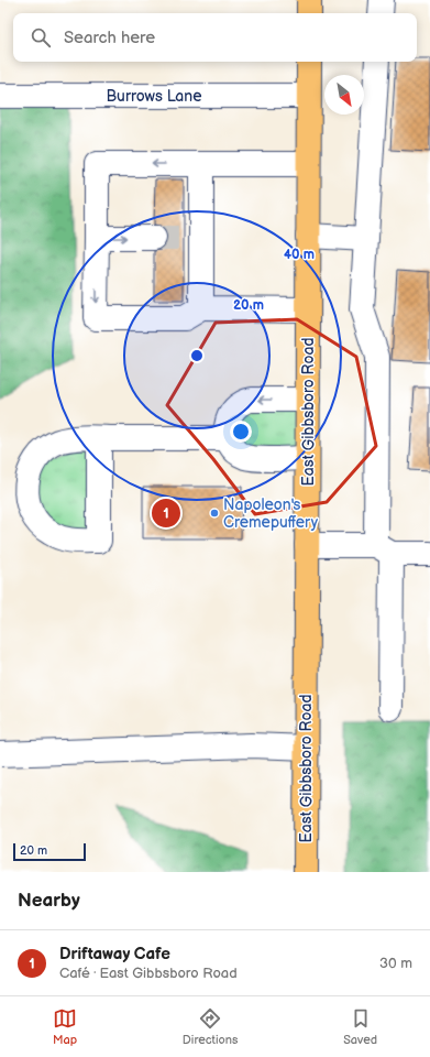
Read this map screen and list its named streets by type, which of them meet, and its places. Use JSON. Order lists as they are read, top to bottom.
{
  "streets": {
    "main road": ["East Gibbsboro Road"],
    "lane": ["Burrows Lane"]
  },
  "crossings": [
    ["Burrows Lane", "East Gibbsboro Road"]
  ],
  "places": ["Napoleon's Cremepuffery"],
  "scale_bar": "20 m",
  "north": "bottom right",
  "page": {
    "search": "Search here",
    "pins": "1",
    "scale": "20 m",
    "heading": "Nearby",
    "list": [
      {
        "mark": "1",
        "name": "Driftaway Cafe",
        "note": "Café · East Gibbsboro Road",
        "value": "30 m"
      }
    ],
    "nav": ["Map", "Directions", "Saved"]
  },
  "rings": ["40 m", "20 m"]
}
